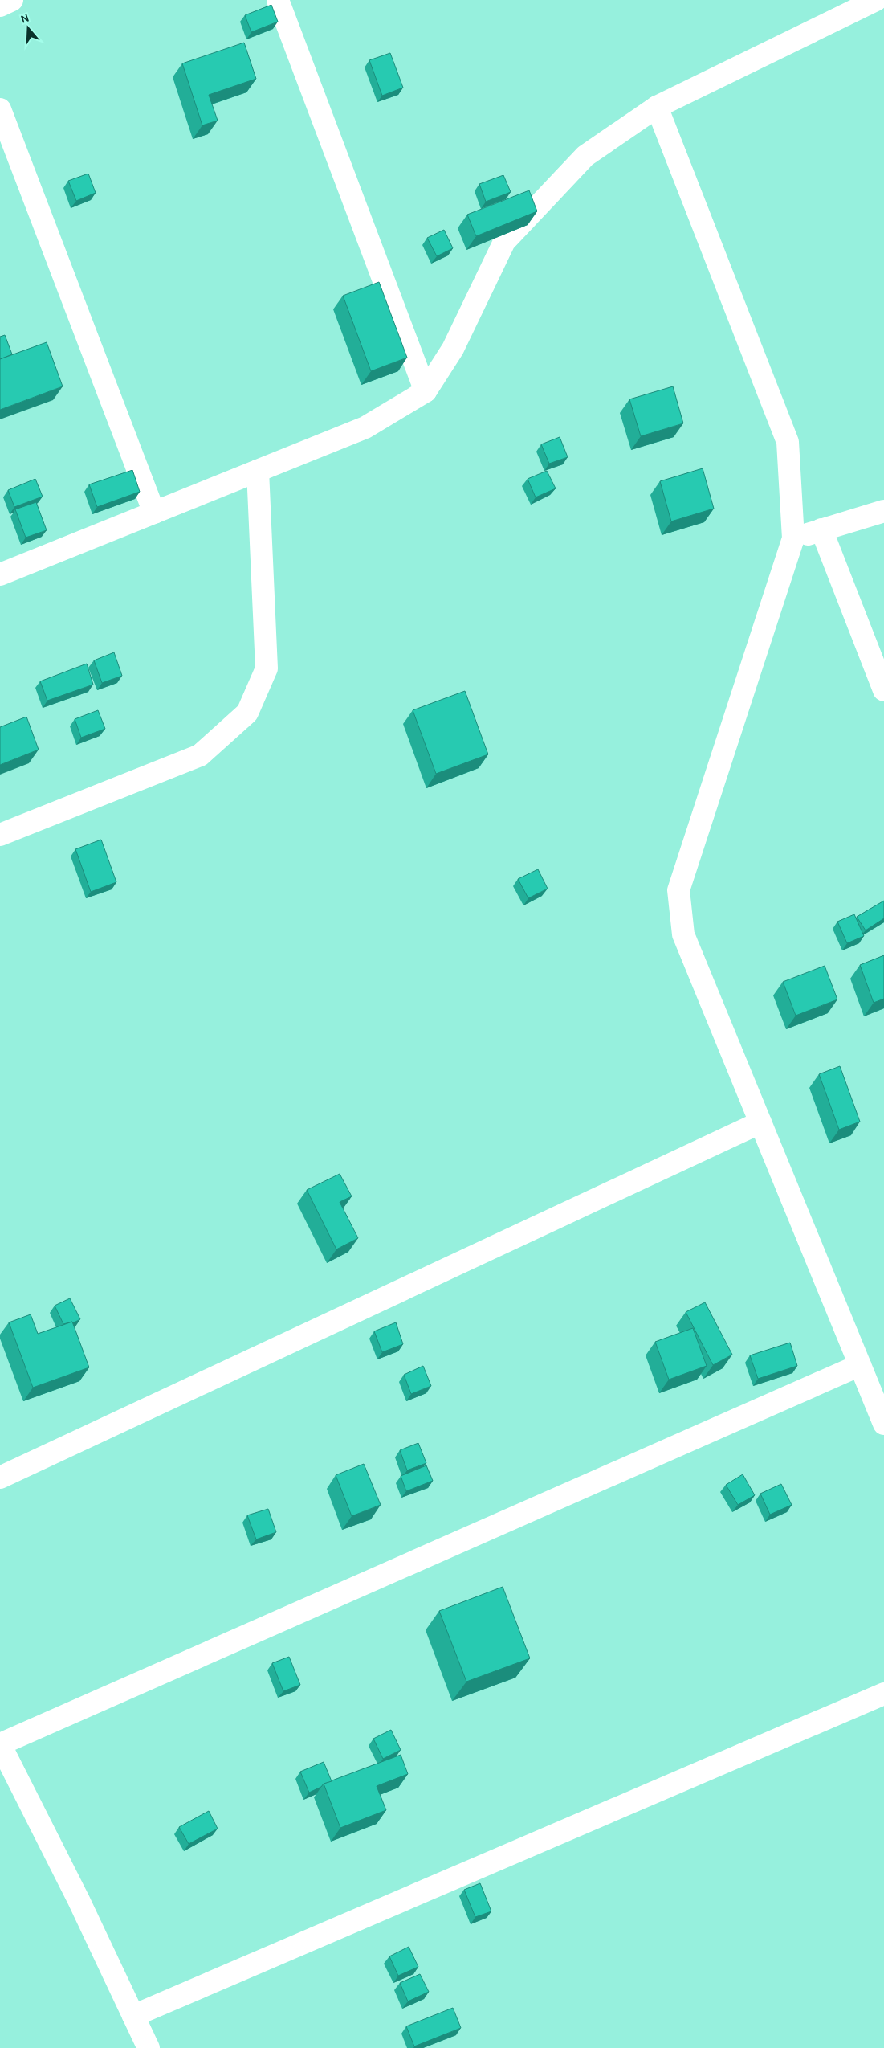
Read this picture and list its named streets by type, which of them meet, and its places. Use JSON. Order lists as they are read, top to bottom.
{
  "north": "top"
}
